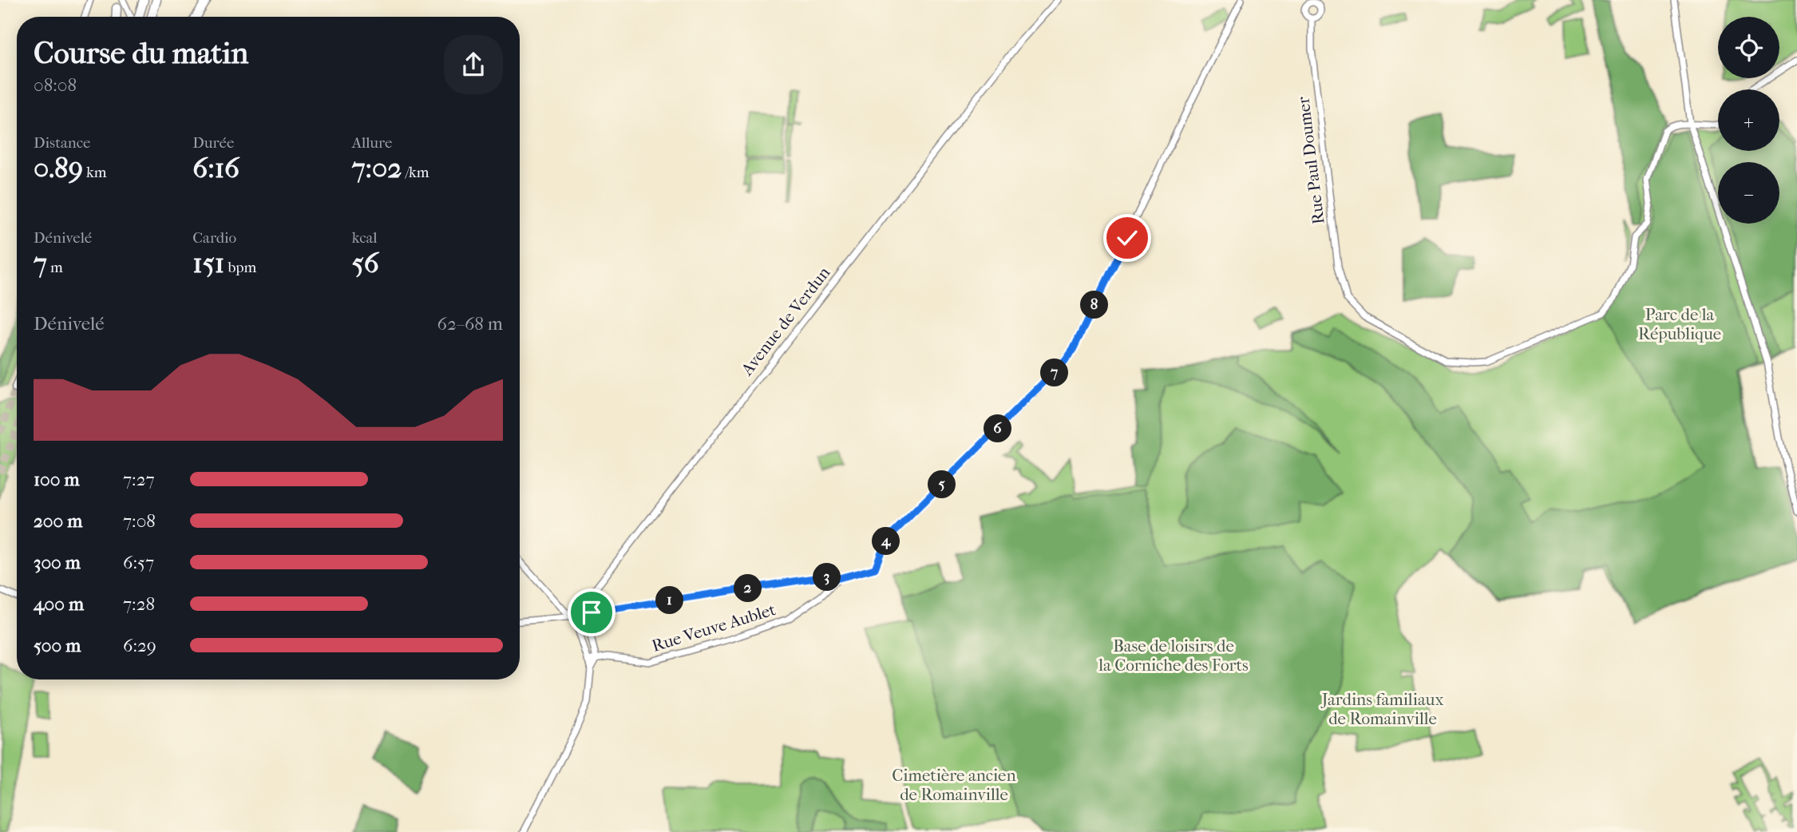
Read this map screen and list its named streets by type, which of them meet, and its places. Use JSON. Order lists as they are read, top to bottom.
{
  "streets": {
    "street": ["Rue Paul Doumer", "Avenue de Verdun", "Rue Veuve Aublet"]
  },
  "parks": [
    "Parc de la République",
    "Base de loisirs de la Corniche des Forts",
    "Jardins familiaux de Romainville",
    "Cimetière ancien de Romainville"
  ],
  "page": {
    "map_buttons": ["+", "−"],
    "heading": ["Course du matin", "08:08"],
    "stats": [
      ["Distance", "0.89 km"],
      ["Durée", "6:16"],
      ["Allure", "7:02 /km"],
      ["Dénivelé", "7 m"],
      ["Cardio", "151 bpm"],
      ["kcal", "56"]
    ],
    "pins": [
      "8",
      "7",
      "6",
      "5",
      "4",
      "3",
      "2",
      "1"
    ],
    "chart": ["Dénivelé", "62–68 m"],
    "list": [
      {
        "name": "100 m",
        "note": "7:27"
      },
      {
        "name": "200 m",
        "note": "7:08"
      },
      {
        "name": "300 m",
        "note": "6:57"
      },
      {
        "name": "400 m",
        "note": "7:28"
      },
      {
        "name": "500 m",
        "note": "6:29"
      }
    ]
  }
}
